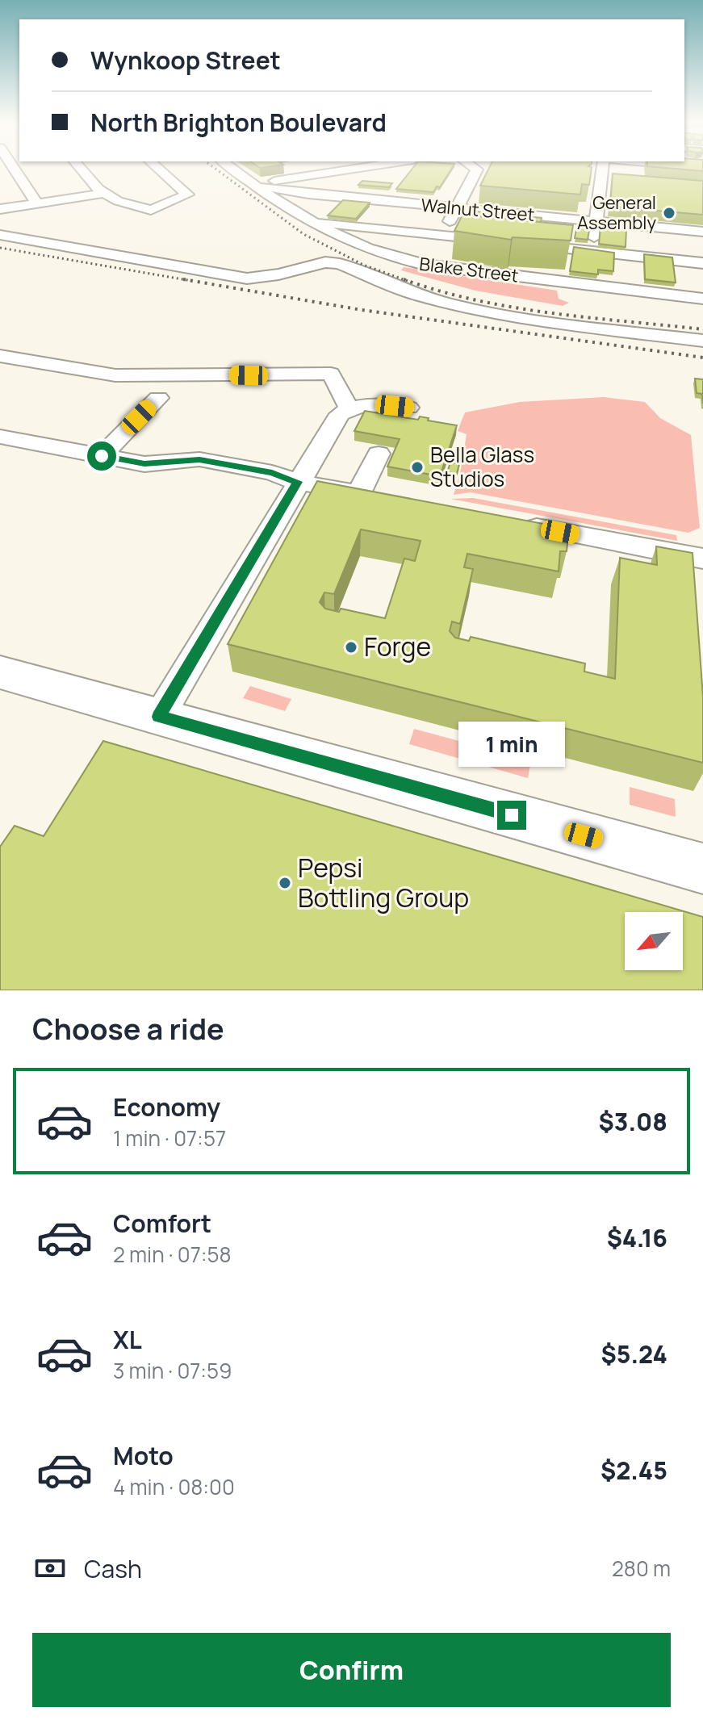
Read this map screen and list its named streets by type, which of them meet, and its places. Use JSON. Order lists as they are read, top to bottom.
{
  "streets": {
    "street": ["Walnut Street", "Blake Street"]
  },
  "crossings": [
    ["Walnut Street", "Blake Street"]
  ],
  "places": [
    "General Assembly",
    "Bella Glass Studios",
    "Forge",
    "Pepsi Bottling Group"
  ],
  "north": "bottom left",
  "page": {
    "banner": ["Wynkoop Street", "North Brighton Boulevard"],
    "bubble": "1 min",
    "heading": "Choose a ride",
    "list": [
      {
        "name": "Economy",
        "note": "1 min · 07:57",
        "value": "$3.08"
      },
      {
        "name": "Comfort",
        "note": "2 min · 07:58",
        "value": "$4.16"
      },
      {
        "name": "XL",
        "note": "3 min · 07:59",
        "value": "$5.24"
      },
      {
        "name": "Moto",
        "note": "4 min · 08:00",
        "value": "$2.45"
      }
    ],
    "pay": ["Cash", "280 m"],
    "buttons": "Confirm"
  }
}
